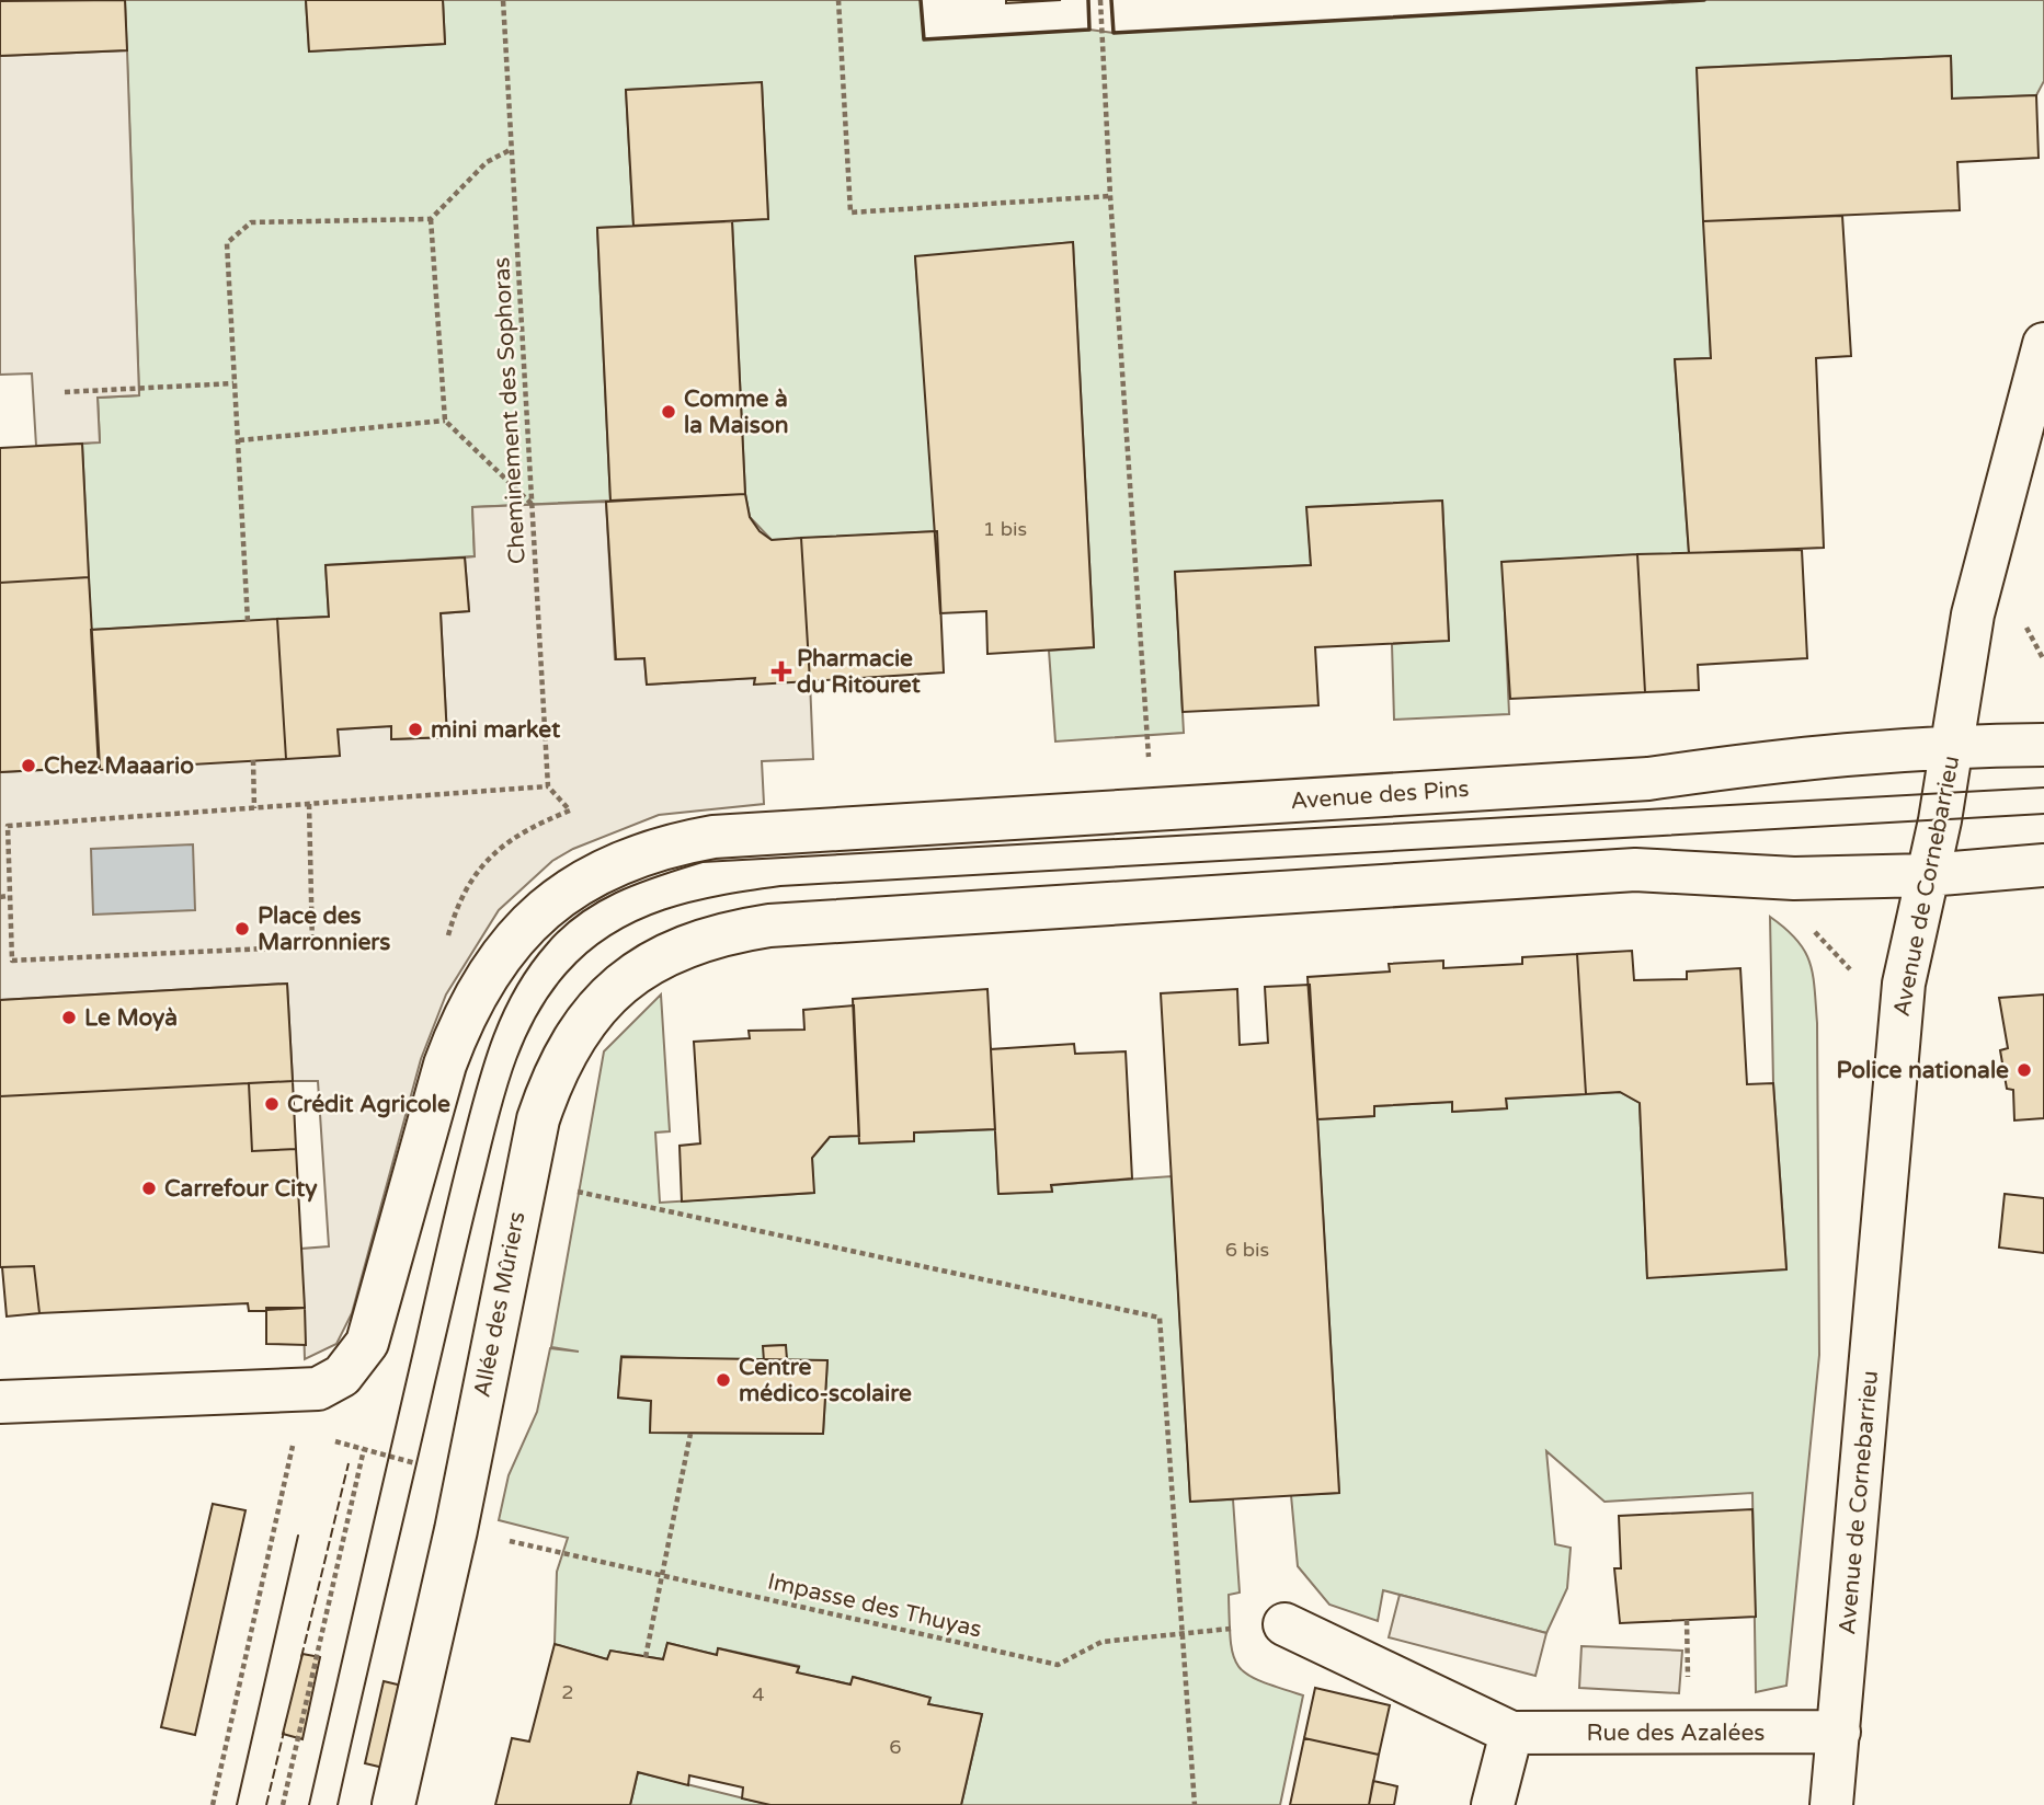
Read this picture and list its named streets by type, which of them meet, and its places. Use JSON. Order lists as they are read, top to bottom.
{
  "streets": {
    "street": [
      "Avenue des Pins",
      "Avenue de Cornebarrieu",
      "Allée des Mûriers",
      "Rue des Azalées"
    ],
    "path": ["Cheminement des Sophoras", "Impasse des Thuyas"]
  },
  "crossings": [
    ["Avenue des Pins", "Avenue de Cornebarrieu"],
    ["Avenue de Cornebarrieu", "Allée des Mûriers"],
    ["Avenue de Cornebarrieu", "Rue des Azalées"],
    ["Allée des Mûriers", "Impasse des Thuyas"],
    ["Impasse des Thuyas", "Rue des Azalées"]
  ],
  "places": {
    "other": [
      "Comme à la Maison",
      "mini market",
      "Chez Maaario",
      "Place des Marronniers",
      "Le Moyà",
      "Police nationale",
      "Crédit Agricole",
      "Carrefour City",
      "Centre médico-scolaire"
    ],
    "health": ["Pharmacie du Ritouret"]
  },
  "house_numbers": [
    "1 bis",
    "6 bis",
    "2",
    "4",
    "6"
  ]
}
